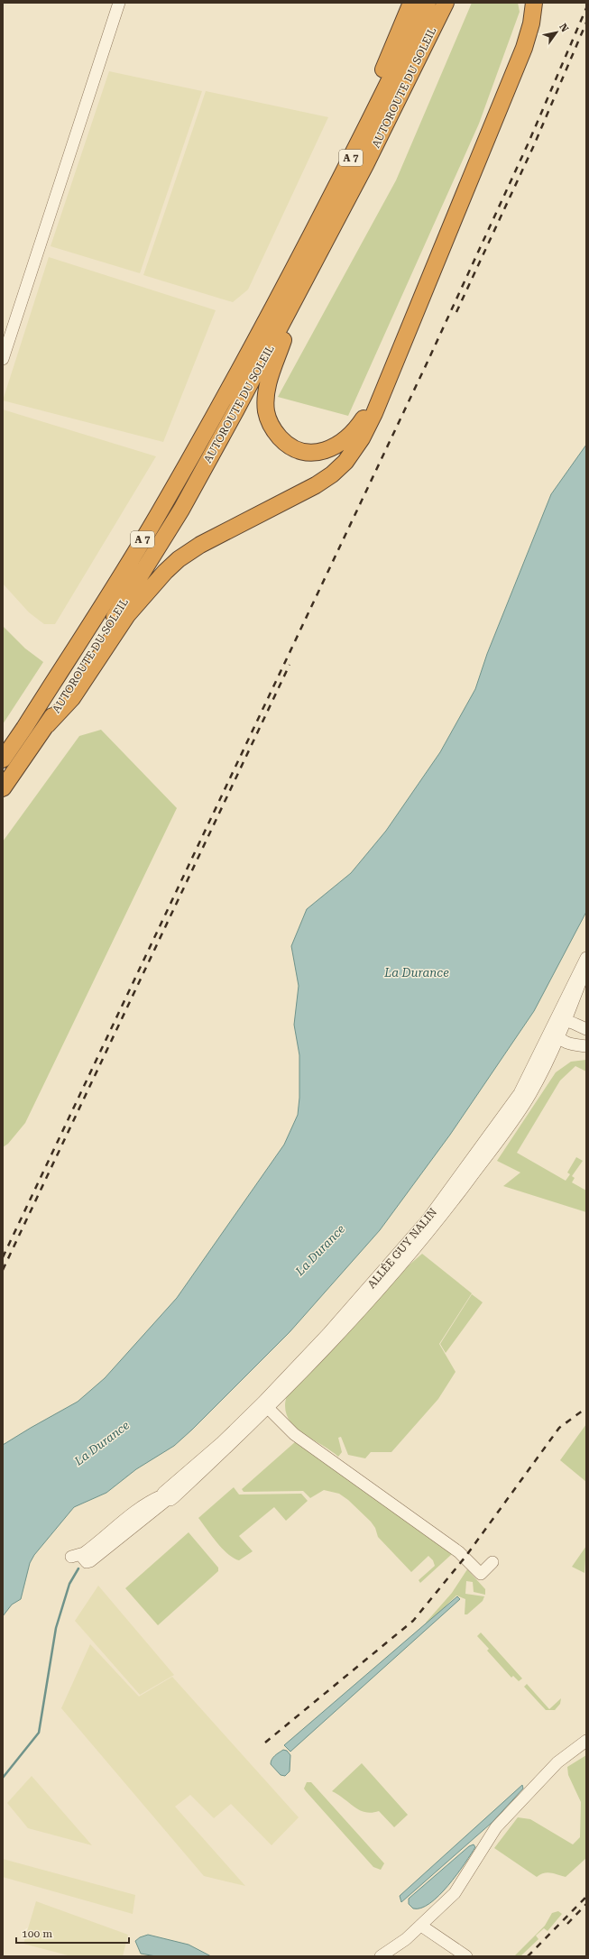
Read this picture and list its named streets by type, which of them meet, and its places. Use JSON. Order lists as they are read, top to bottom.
{
  "streets": {
    "highway": ["AUTOROUTE DU SOLEIL", "A 7"],
    "street": ["ALLÉE GUY NALIN"]
  },
  "water": ["La Durance"],
  "scale_bar": "100 m",
  "north": "top right"
}
